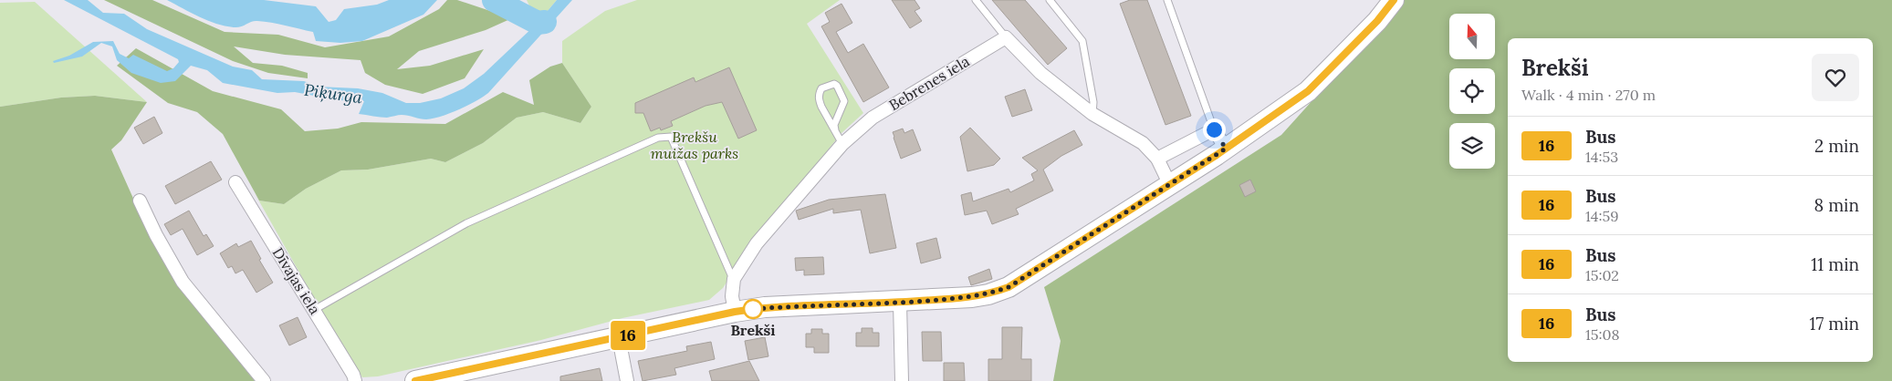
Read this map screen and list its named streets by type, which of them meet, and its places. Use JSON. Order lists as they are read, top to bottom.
{
  "streets": {
    "street": ["Bebrenes iela", "Dīvajas iela"]
  },
  "water": ["Piķurga"],
  "parks": ["Brekšu muižas parks"],
  "places": ["Brekši"],
  "lines": ["bus line 16"],
  "north": "top",
  "page": {
    "on_map": "16",
    "heading": ["Brekši", "Walk · 4 min · 270 m"],
    "list": [
      {
        "mark": "16",
        "name": "Bus",
        "note": "14:53",
        "value": "2 min"
      },
      {
        "mark": "16",
        "name": "Bus",
        "note": "14:59",
        "value": "8 min"
      },
      {
        "mark": "16",
        "name": "Bus",
        "note": "15:02",
        "value": "11 min"
      },
      {
        "mark": "16",
        "name": "Bus",
        "note": "15:08",
        "value": "17 min"
      }
    ]
  }
}
